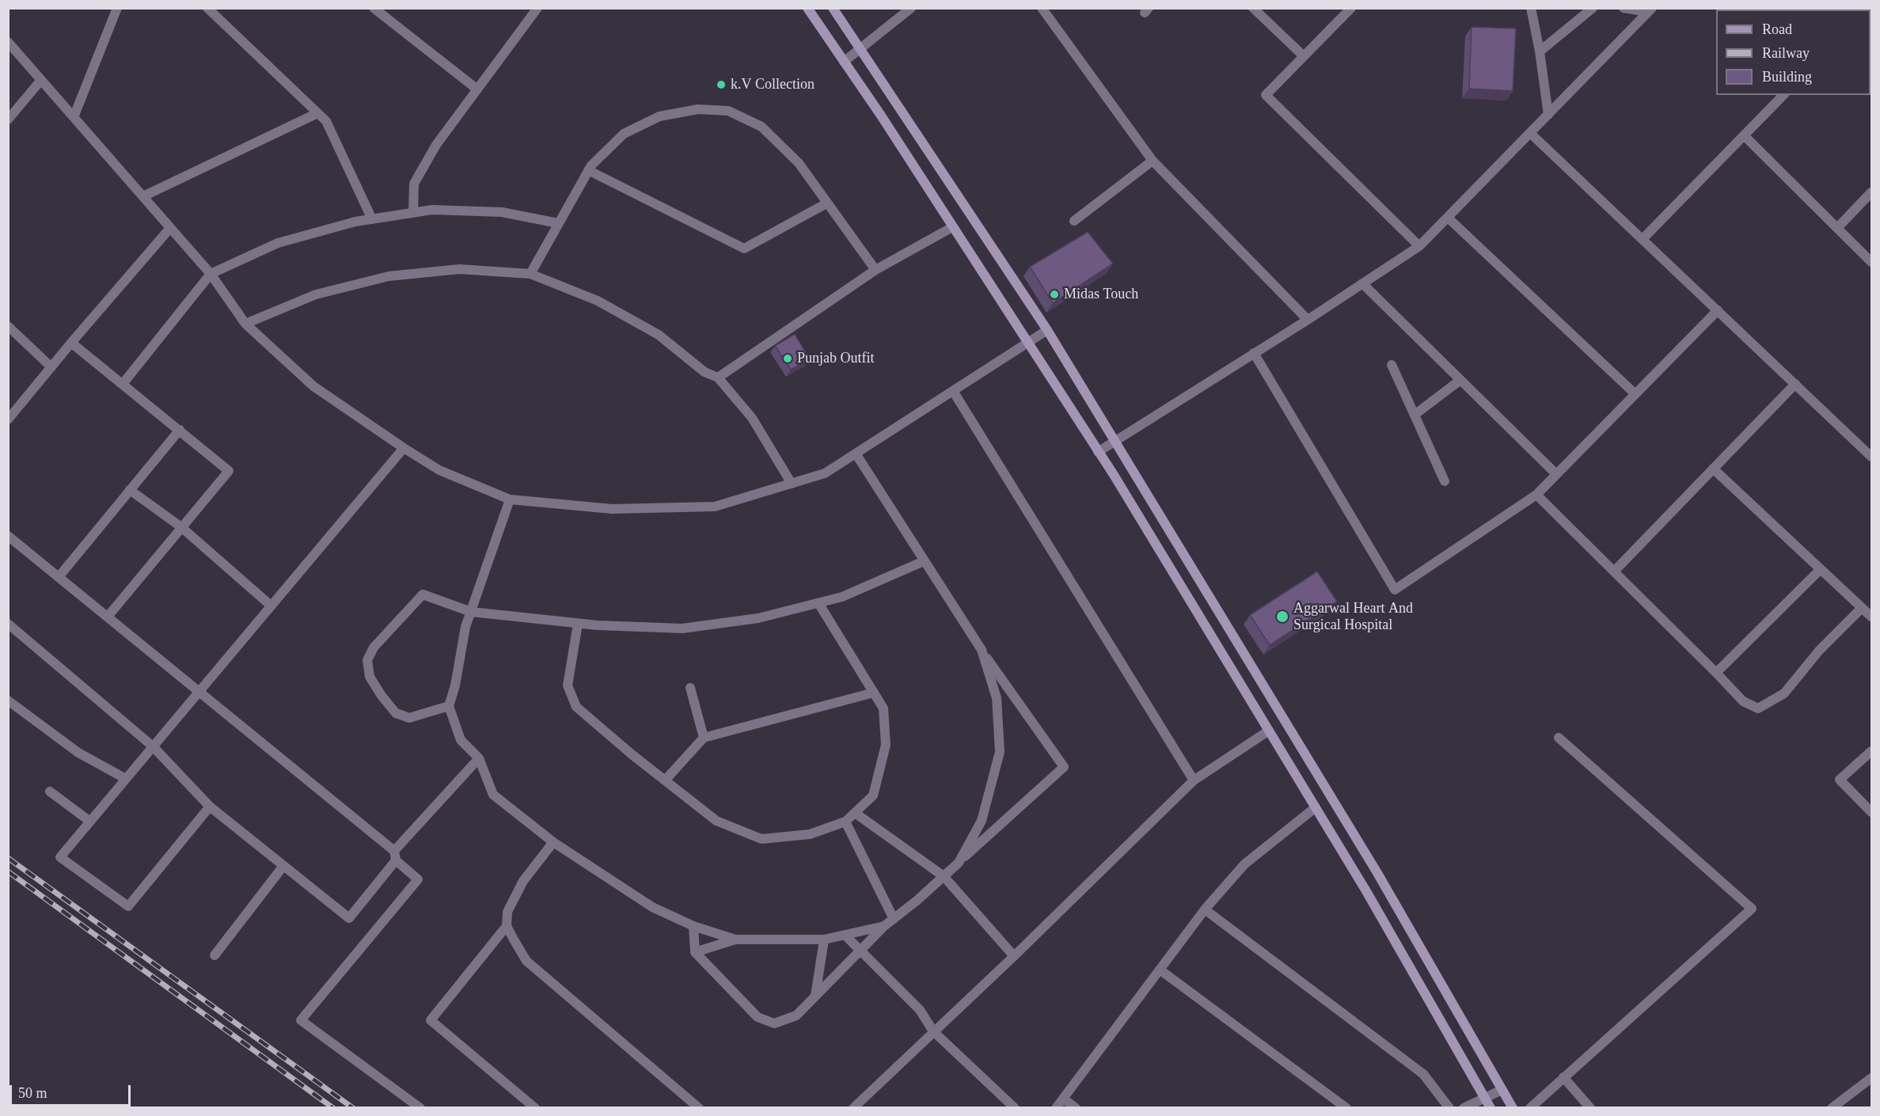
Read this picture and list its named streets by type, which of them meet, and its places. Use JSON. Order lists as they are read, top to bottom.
{
  "places": [
    "k.V Collection",
    "Midas Touch",
    "Punjab Outfit",
    "Aggarwal Heart And Surgical Hospital"
  ],
  "legend": ["Road", "Railway", "Building"],
  "scale_bar": "50 m"
}
